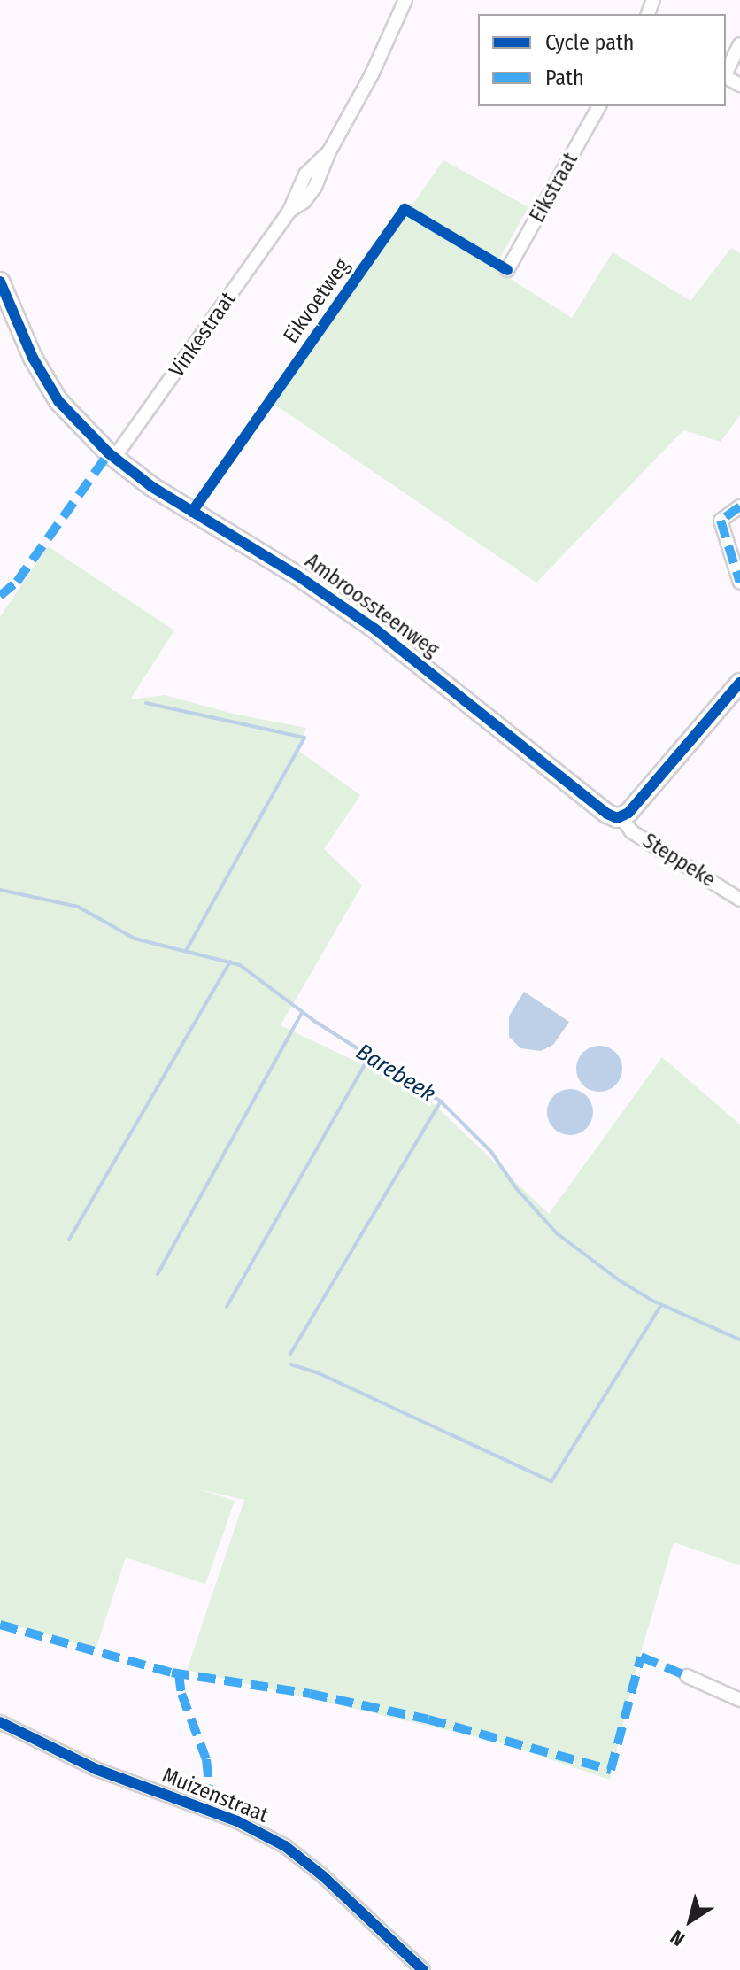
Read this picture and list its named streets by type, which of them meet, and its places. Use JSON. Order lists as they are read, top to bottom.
{
  "streets": {
    "street": [
      "Eikstraat",
      "Vinkestraat",
      "Ambroossteenweg",
      "Steppeke",
      "Muizenstraat"
    ],
    "cycle path": ["Eikvoetweg"]
  },
  "crossings": [
    ["Vinkestraat", "Ambroossteenweg"],
    ["Ambroossteenweg", "Steppeke"]
  ],
  "water": ["Barebeek"],
  "legend": ["Cycle path", "Path"],
  "north": "bottom left"
}
